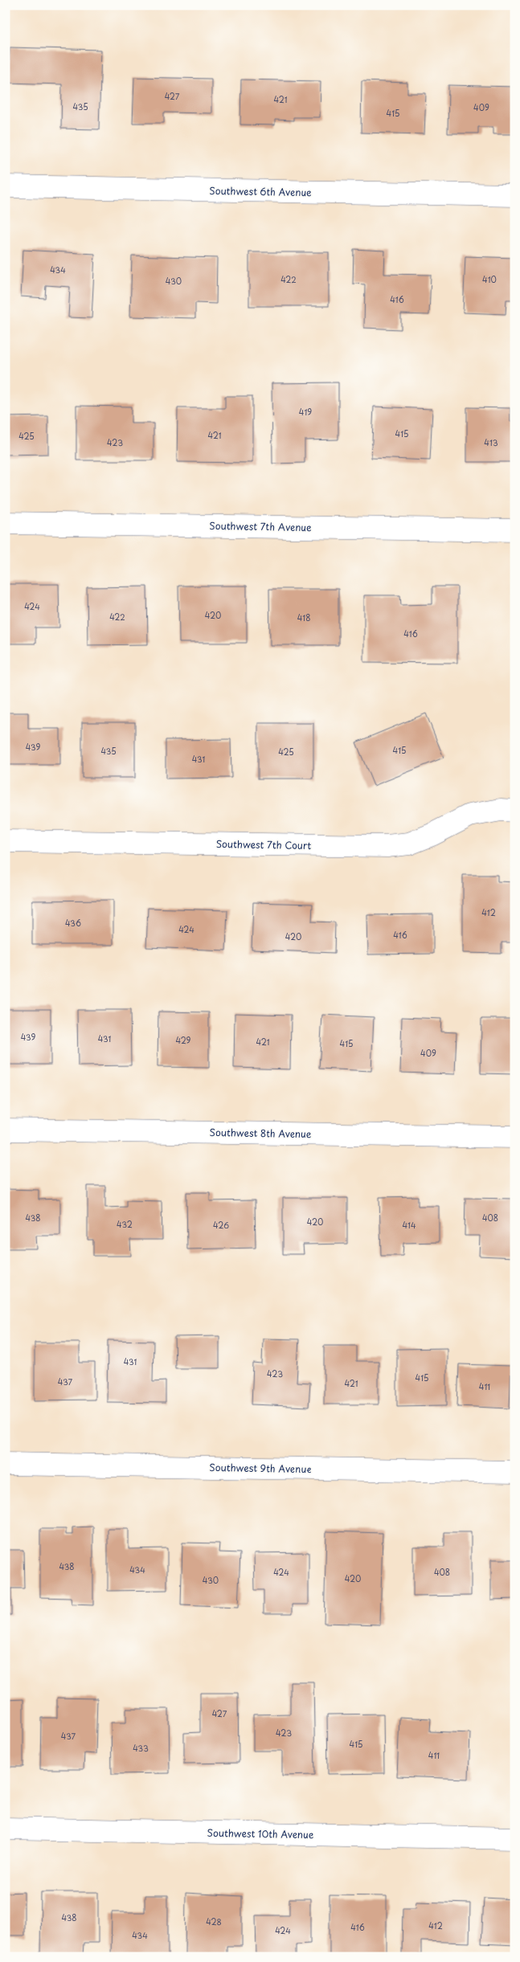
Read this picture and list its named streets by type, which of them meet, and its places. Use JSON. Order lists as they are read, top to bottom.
{
  "streets": {
    "street": [
      "Southwest 6th Avenue",
      "Southwest 7th Avenue",
      "Southwest 7th Court",
      "Southwest 8th Avenue",
      "Southwest 9th Avenue",
      "Southwest 10th Avenue"
    ]
  },
  "house_numbers": [
    "427",
    "421",
    "435",
    "409",
    "415",
    "434",
    "422",
    "410",
    "430",
    "416",
    "419",
    "415",
    "421",
    "425",
    "423",
    "413",
    "424",
    "420",
    "422",
    "418",
    "416",
    "439",
    "415",
    "435",
    "425",
    "431",
    "412",
    "436",
    "424",
    "416",
    "420",
    "439",
    "431",
    "429",
    "421",
    "415",
    "409",
    "438",
    "408",
    "420",
    "432",
    "426",
    "414",
    "431",
    "423",
    "415",
    "437",
    "421",
    "411",
    "438",
    "434",
    "424",
    "408",
    "420",
    "430",
    "427",
    "423",
    "437",
    "415",
    "433",
    "411",
    "438",
    "428",
    "412",
    "416",
    "424",
    "434"
  ]
}
